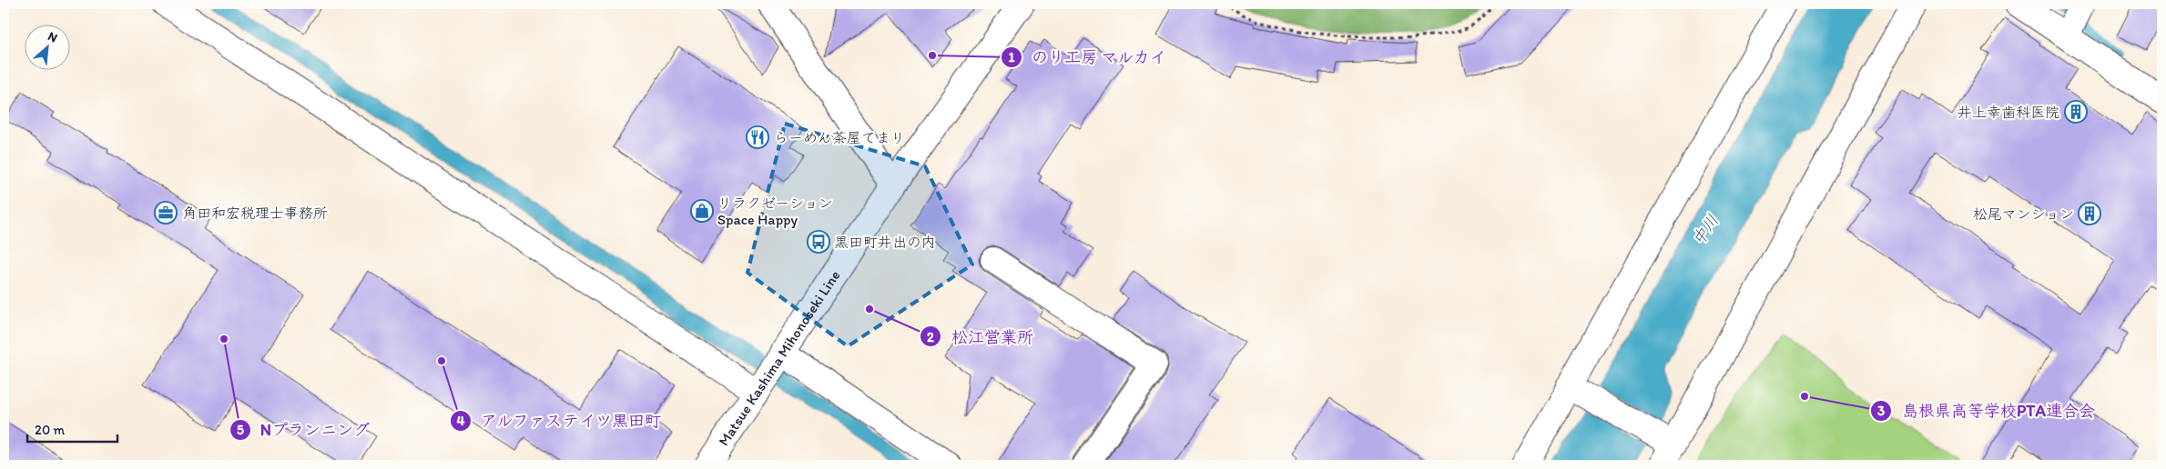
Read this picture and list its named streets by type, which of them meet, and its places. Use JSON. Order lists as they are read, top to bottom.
{
  "streets": {
    "street": ["Matsue Kashima Mihonoseki Line"]
  },
  "water": ["中川"],
  "places": {
    "other": [
      "のり工房 マルカイ",
      "松江営業所",
      "Nプランニング",
      "アルファステイツ黒田町",
      "島根県高等学校PTA連合会"
    ],
    "building": ["井上幸歯科医院", "松尾マンション"],
    "restaurant": ["らーめん茶屋てまり"],
    "shop": ["リラクゼーション Space Happy"],
    "office": ["角田和宏税理士事務所"],
    "bus stop": ["黒田町井出の内"]
  },
  "scale_bar": "20 m",
  "north": "top right"
}
